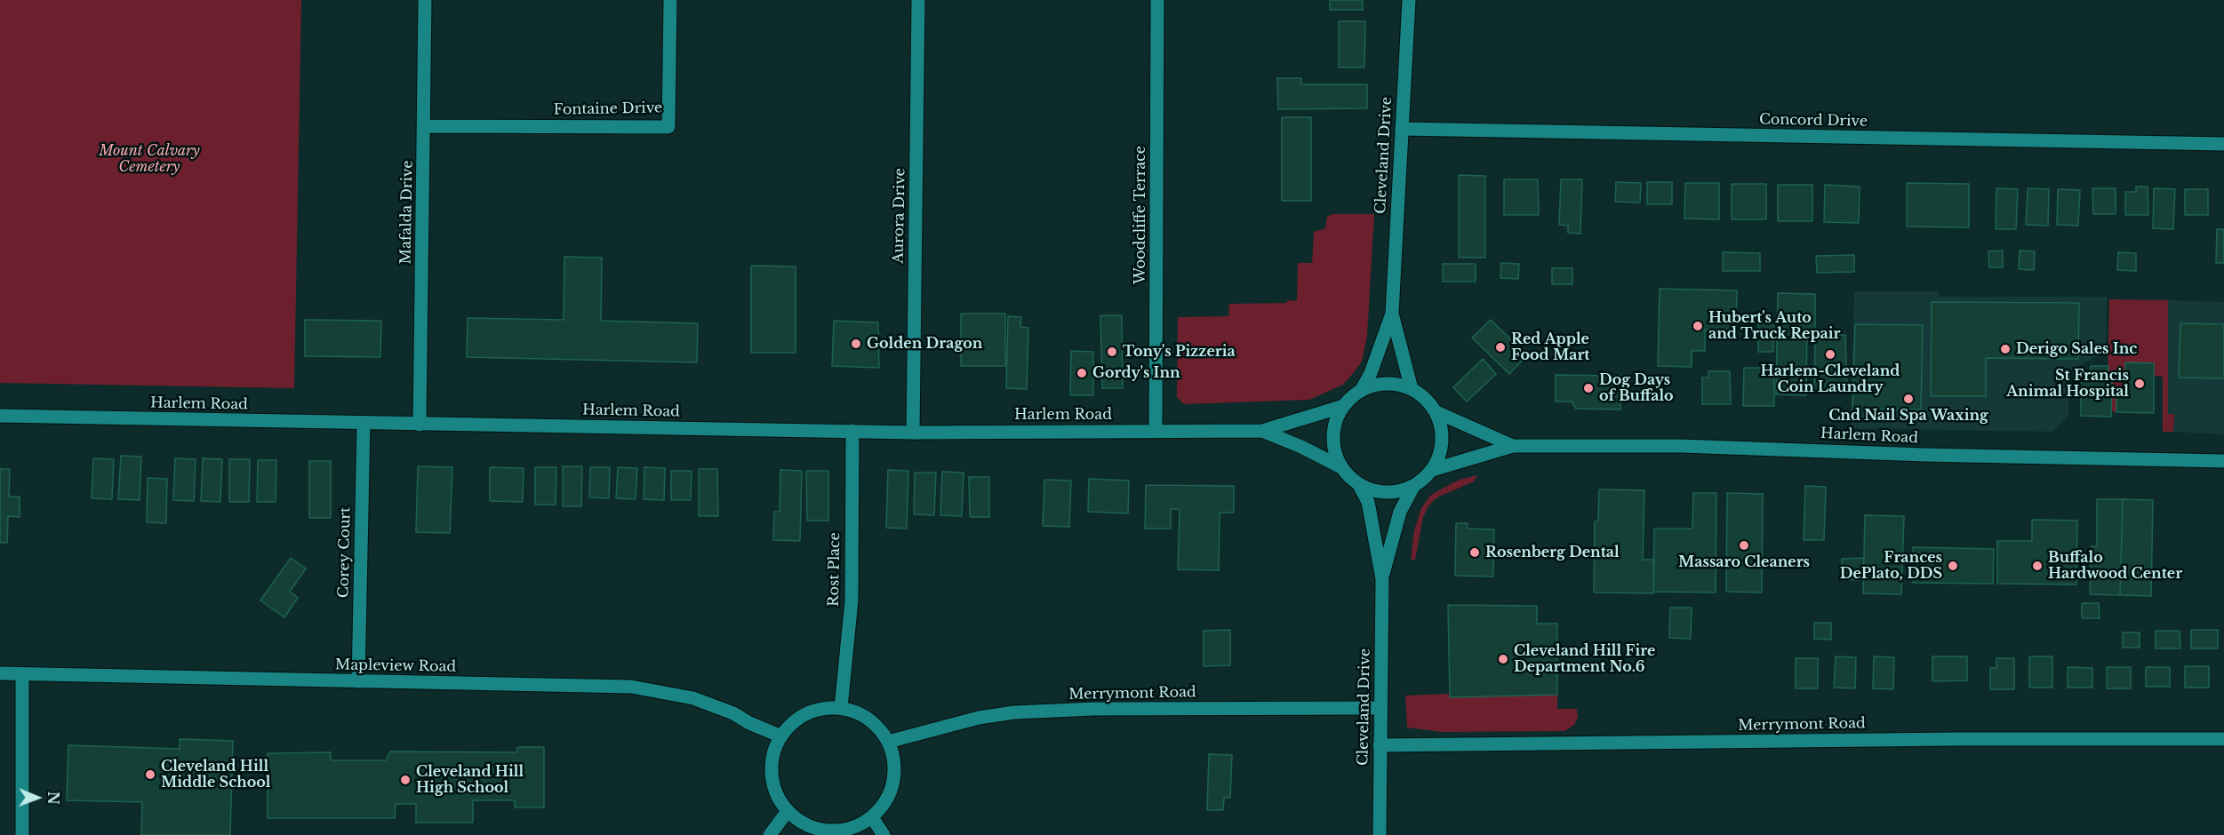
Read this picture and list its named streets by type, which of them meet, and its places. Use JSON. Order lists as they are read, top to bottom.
{
  "streets": {
    "street": [
      "Fontaine Drive",
      "Concord Drive",
      "Cleveland Drive",
      "Mafalda Drive",
      "Woodcliffe Terrace",
      "Aurora Drive",
      "Harlem Road",
      "Corey Court",
      "Rost Place",
      "Mapleview Road",
      "Merrymont Road"
    ]
  },
  "crossings": [
    ["Fontaine Drive", "Mafalda Drive"],
    ["Concord Drive", "Cleveland Drive"],
    ["Cleveland Drive", "Harlem Road"],
    ["Cleveland Drive", "Merrymont Road"],
    ["Mafalda Drive", "Harlem Road"],
    ["Woodcliffe Terrace", "Harlem Road"],
    ["Aurora Drive", "Harlem Road"],
    ["Harlem Road", "Corey Court"],
    ["Harlem Road", "Rost Place"],
    ["Corey Court", "Mapleview Road"],
    ["Rost Place", "Mapleview Road"],
    ["Rost Place", "Merrymont Road"],
    ["Mapleview Road", "Merrymont Road"]
  ],
  "parks": ["Mount Calvary Cemetery"],
  "places": [
    "Hubert's Auto and Truck Repair",
    "Golden Dragon",
    "Red Apple Food Mart",
    "Derigo Sales Inc",
    "Tony's Pizzeria",
    "Harlem-Cleveland Coin Laundry",
    "Gordy's Inn",
    "St Francis Animal Hospital",
    "Dog Days of Buffalo",
    "Cnd Nail Spa Waxing",
    "Massaro Cleaners",
    "Rosenberg Dental",
    "Frances DePlato, DDS",
    "Buffalo Hardwood Center",
    "Cleveland Hill Fire Department No.6",
    "Cleveland Hill Middle School",
    "Cleveland Hill High School"
  ],
  "north": "right"
}
